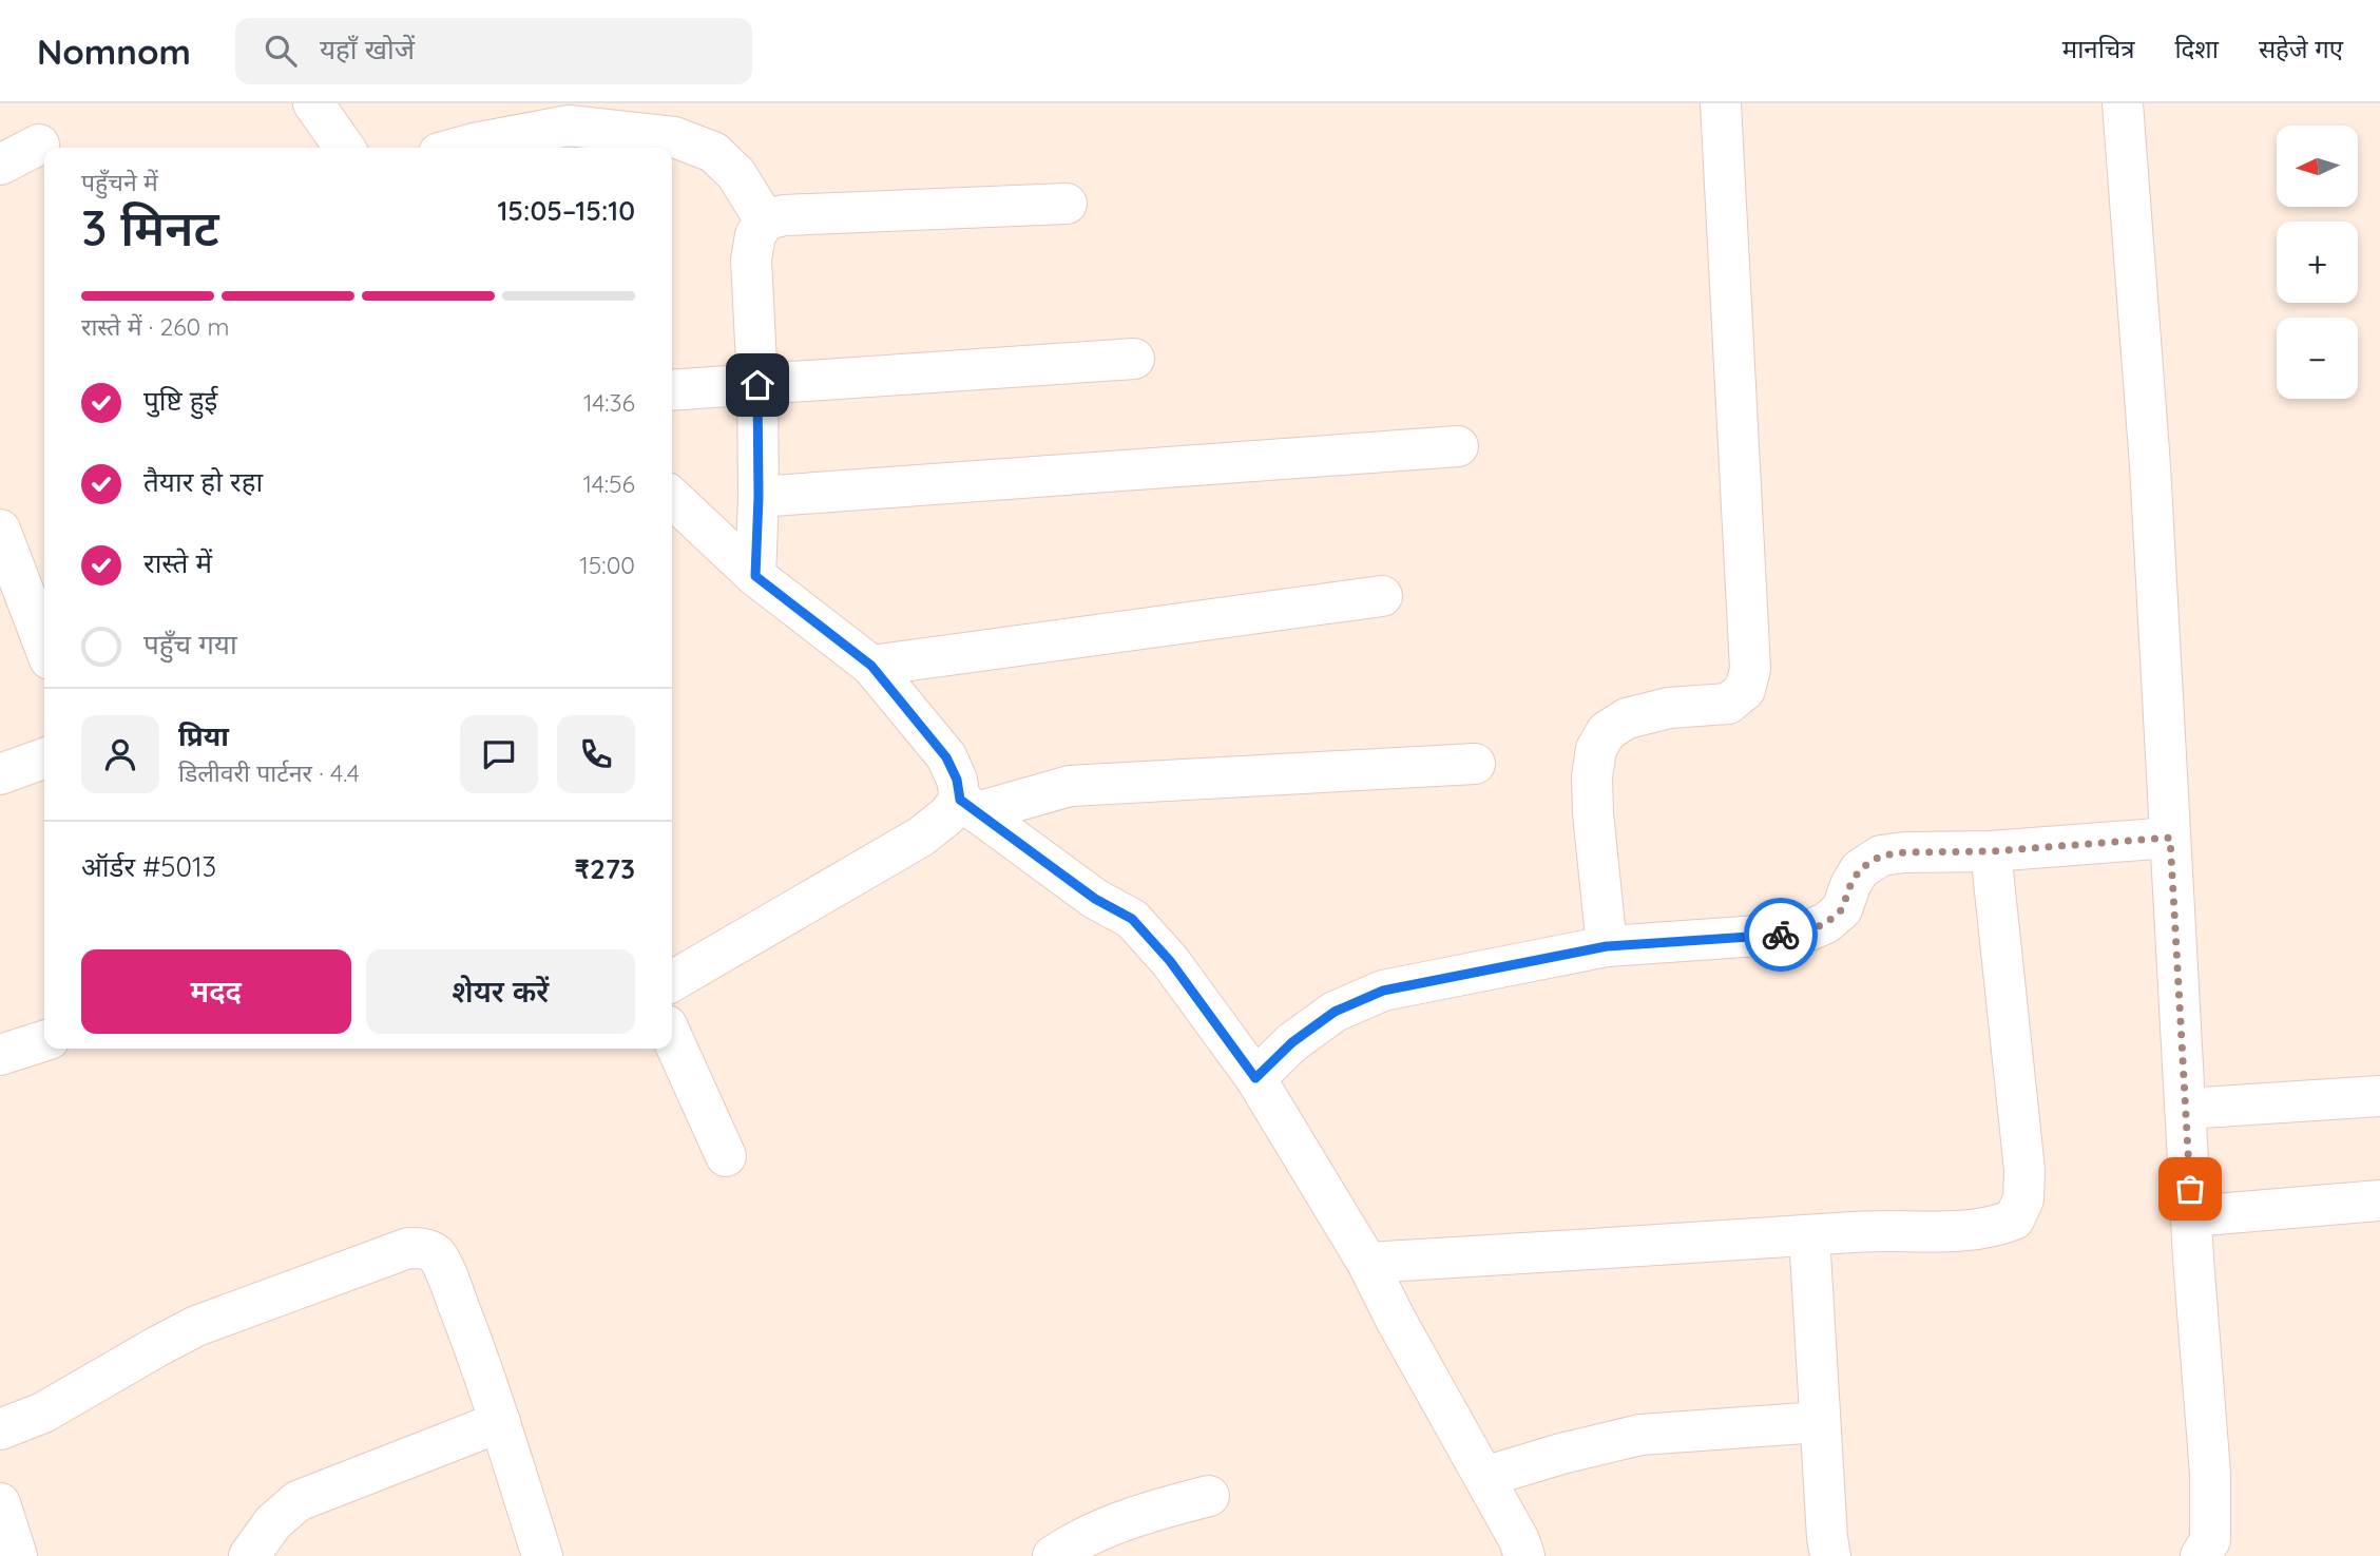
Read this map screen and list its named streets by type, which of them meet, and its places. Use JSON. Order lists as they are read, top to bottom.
{
  "north": "left",
  "page": {
    "header": "Nomnom",
    "search": "यहाँ खोजें",
    "nav": ["मानचित्र", "दिशा", "सहेजे गए"],
    "map_buttons": ["+", "−"],
    "heading": ["3 मिनट", "पहुँचने में", "15:05–15:10"],
    "panel": [
      "प्रिया",
      "डिलीवरी पार्टनर · 4.4",
      "ऑर्डर #5013",
      "₹273"
    ],
    "bar": "रास्ते में · 260 m",
    "list": [
      ["पुष्टि हुई", "14:36"],
      ["तैयार हो रहा", "14:56"],
      ["रास्ते में", "15:00"],
      "पहुँच गया"
    ],
    "buttons": ["मदद", "शेयर करें"]
  }
}
